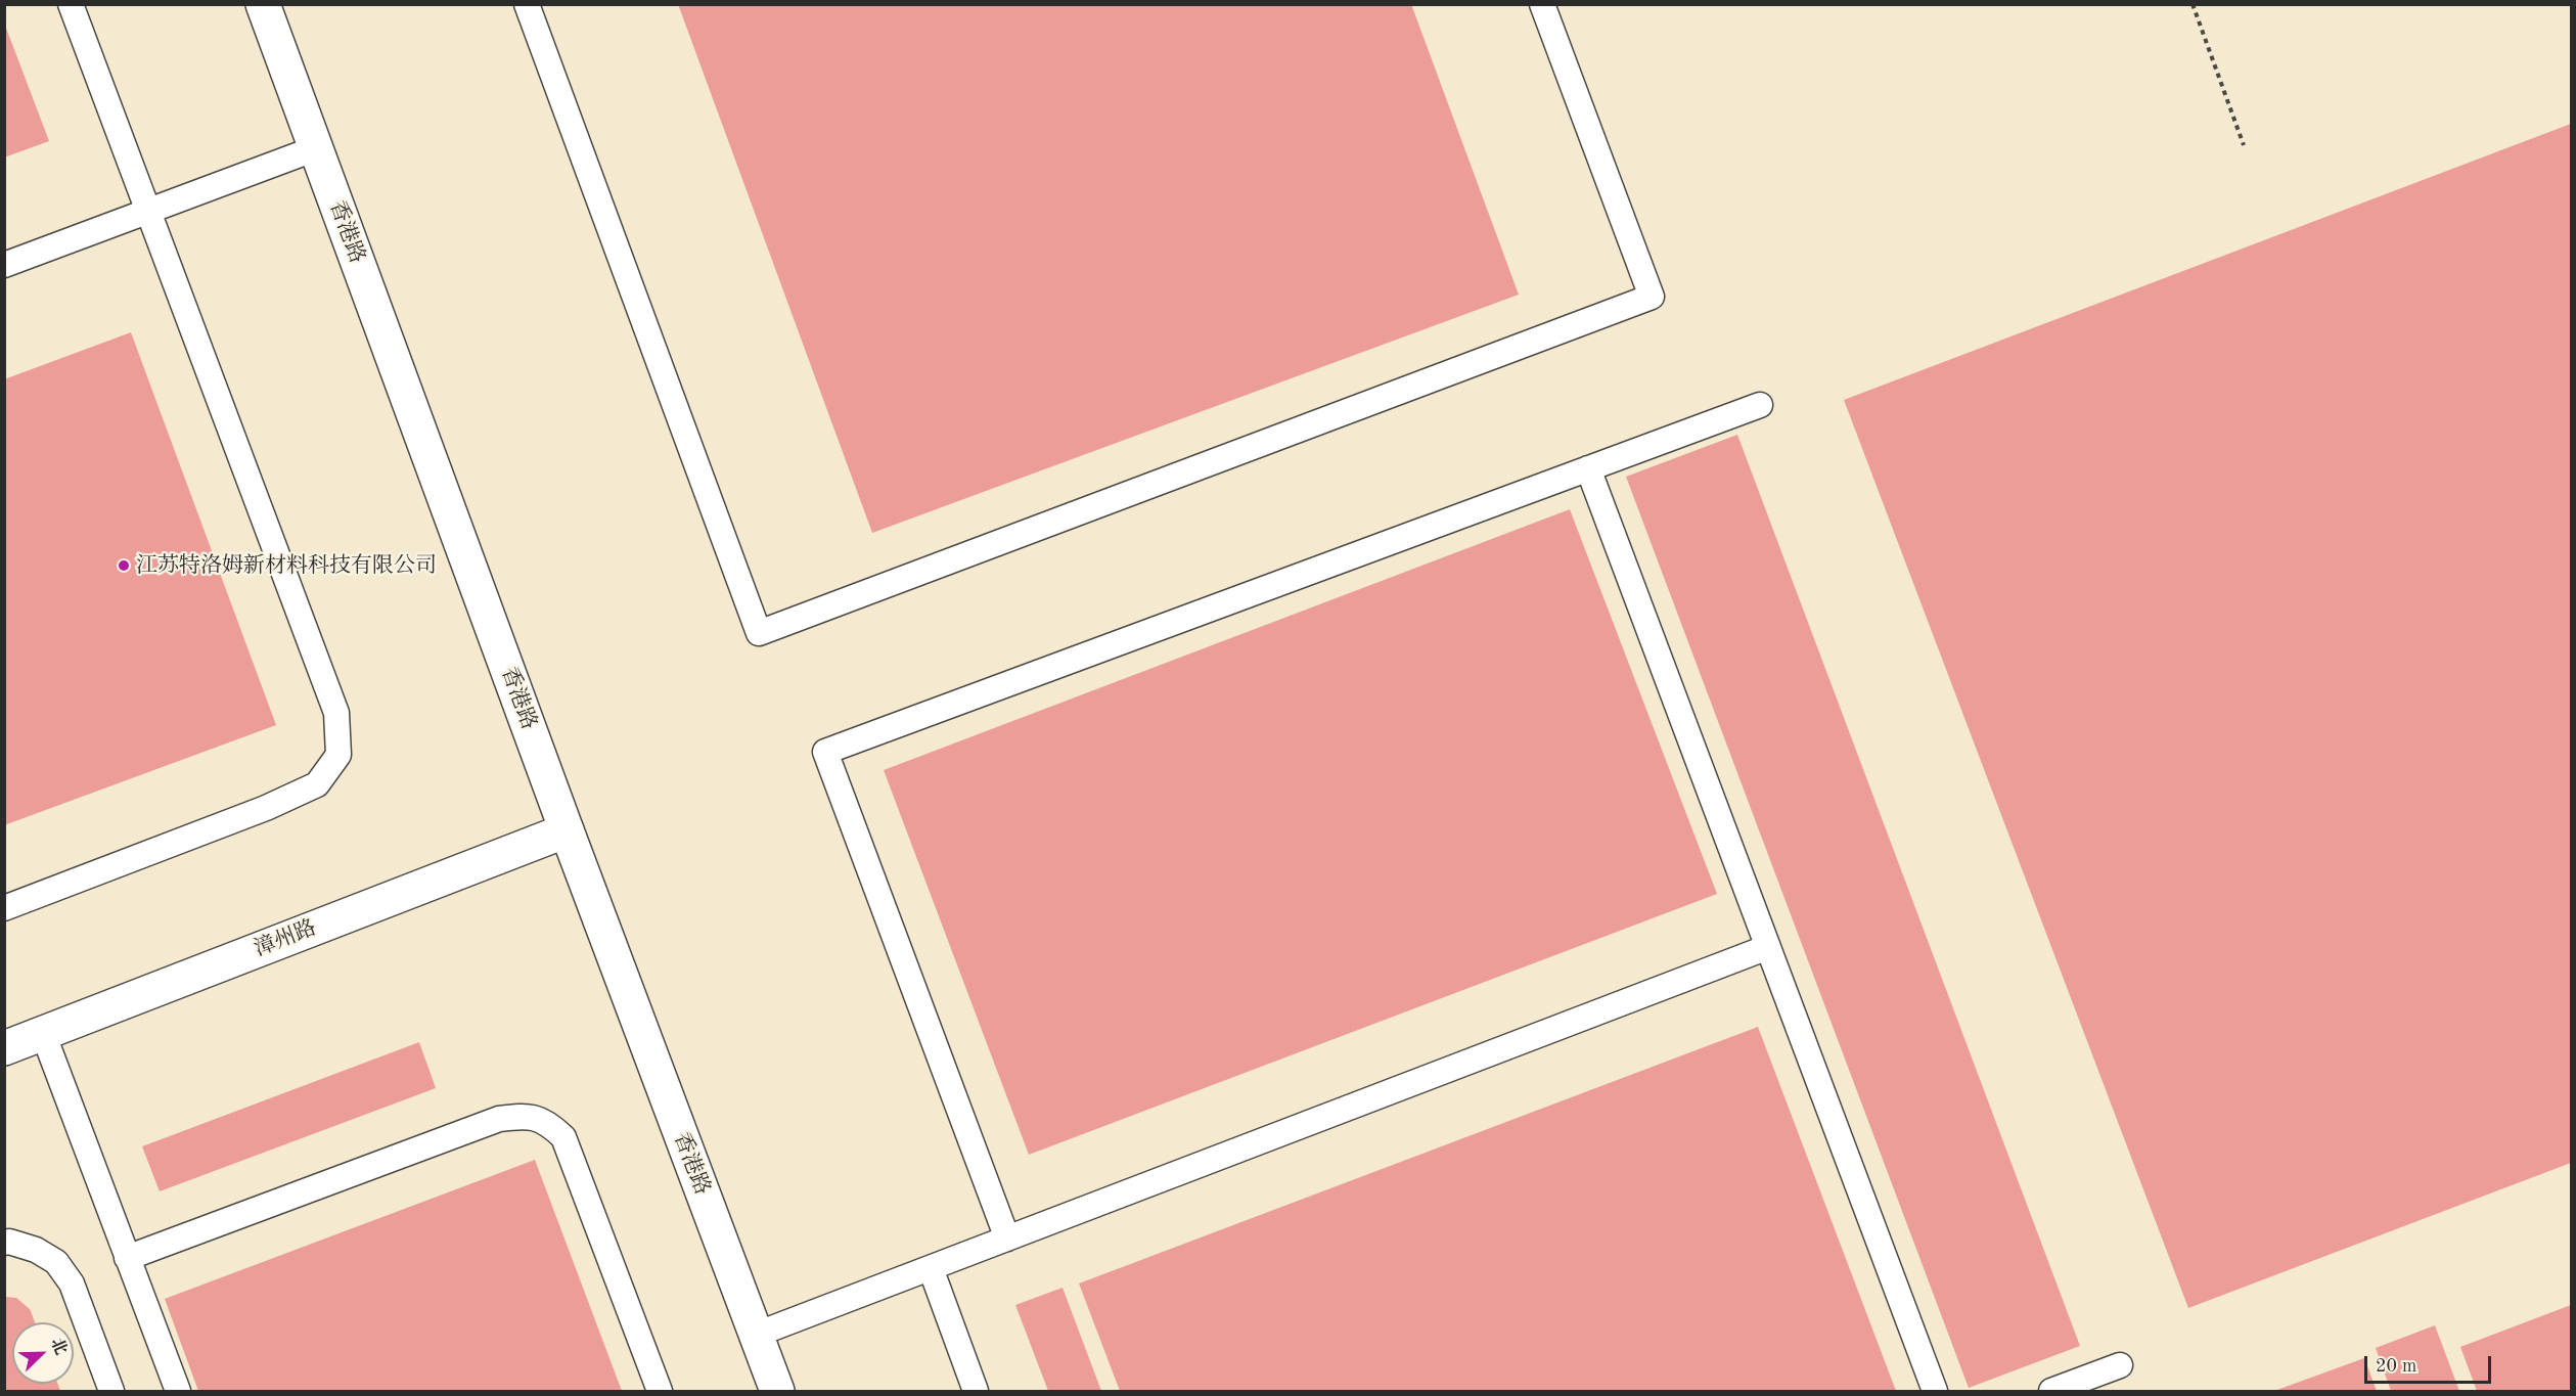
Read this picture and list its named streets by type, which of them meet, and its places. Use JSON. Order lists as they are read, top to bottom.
{
  "streets": {
    "street": ["香港路", "漳州路"]
  },
  "crossings": [
    ["香港路", "漳州路"]
  ],
  "places": ["江苏特洛姆新材料科技有限公司"],
  "scale_bar": "20 m",
  "north": "top right"
}
